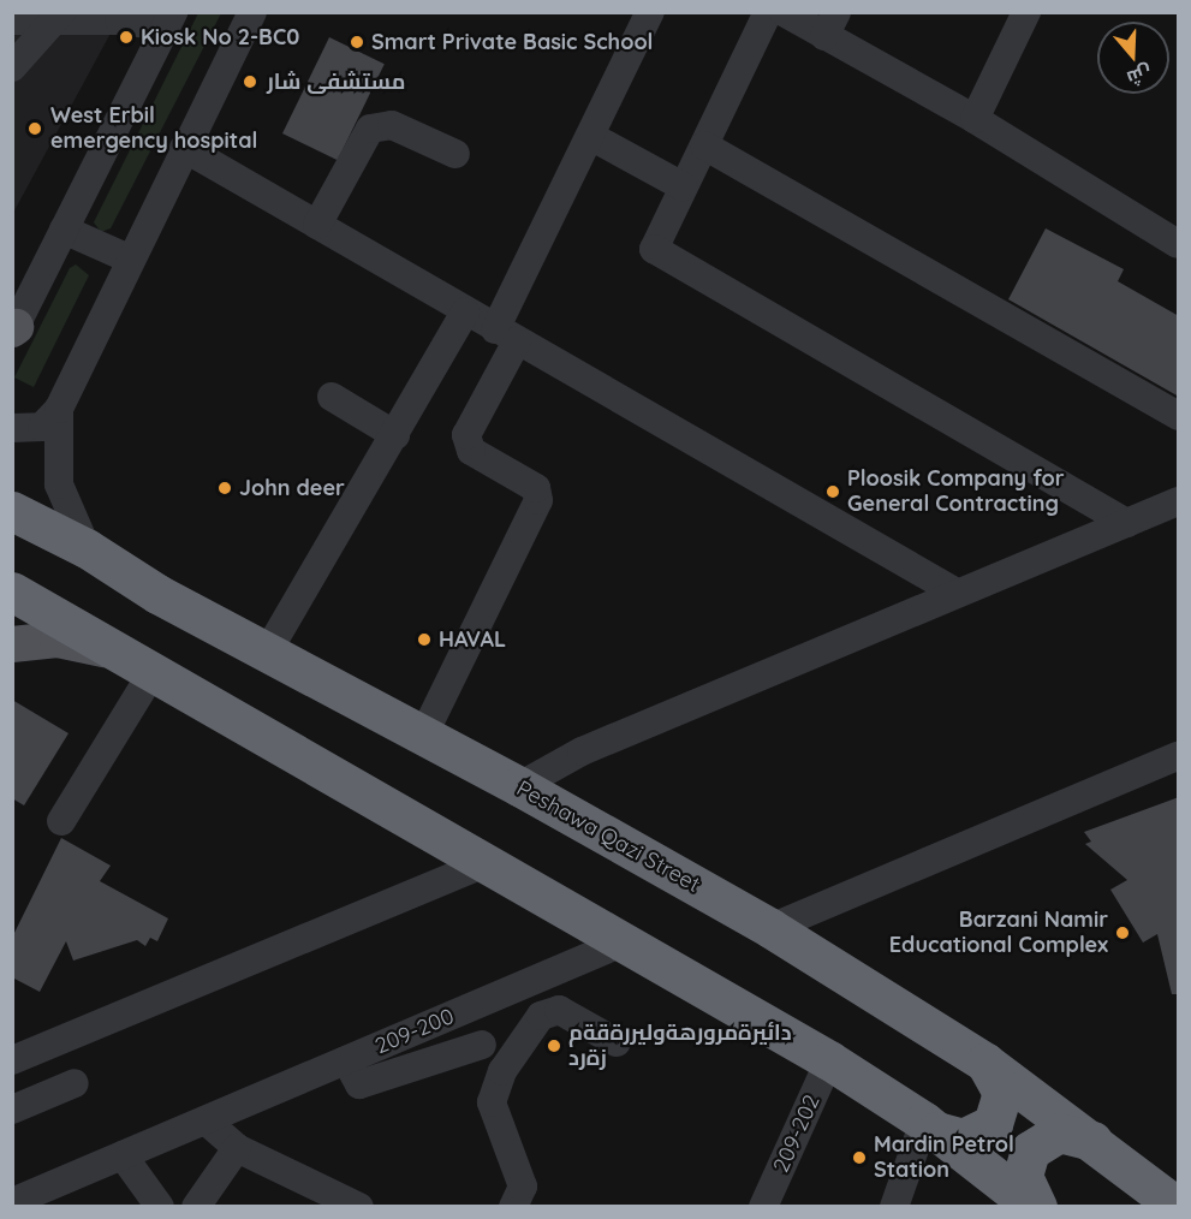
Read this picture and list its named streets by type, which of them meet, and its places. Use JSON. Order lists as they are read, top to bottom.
{
  "streets": {
    "highway": ["Peshawa Qazi Street"],
    "street": ["209-200", "209-202"]
  },
  "places": [
    "Kiosk No 2-BC0",
    "Smart Private Basic School",
    "مستشفى شار",
    "West Erbil emergency hospital",
    "John deer",
    "Ploosik Company for General Contracting",
    "HAVAL",
    "Barzani Namir Educational Complex",
    "دائيرةمرورهةوليررةقةم زةرد",
    "Mardin Petrol Station"
  ],
  "north": "bottom"
}
